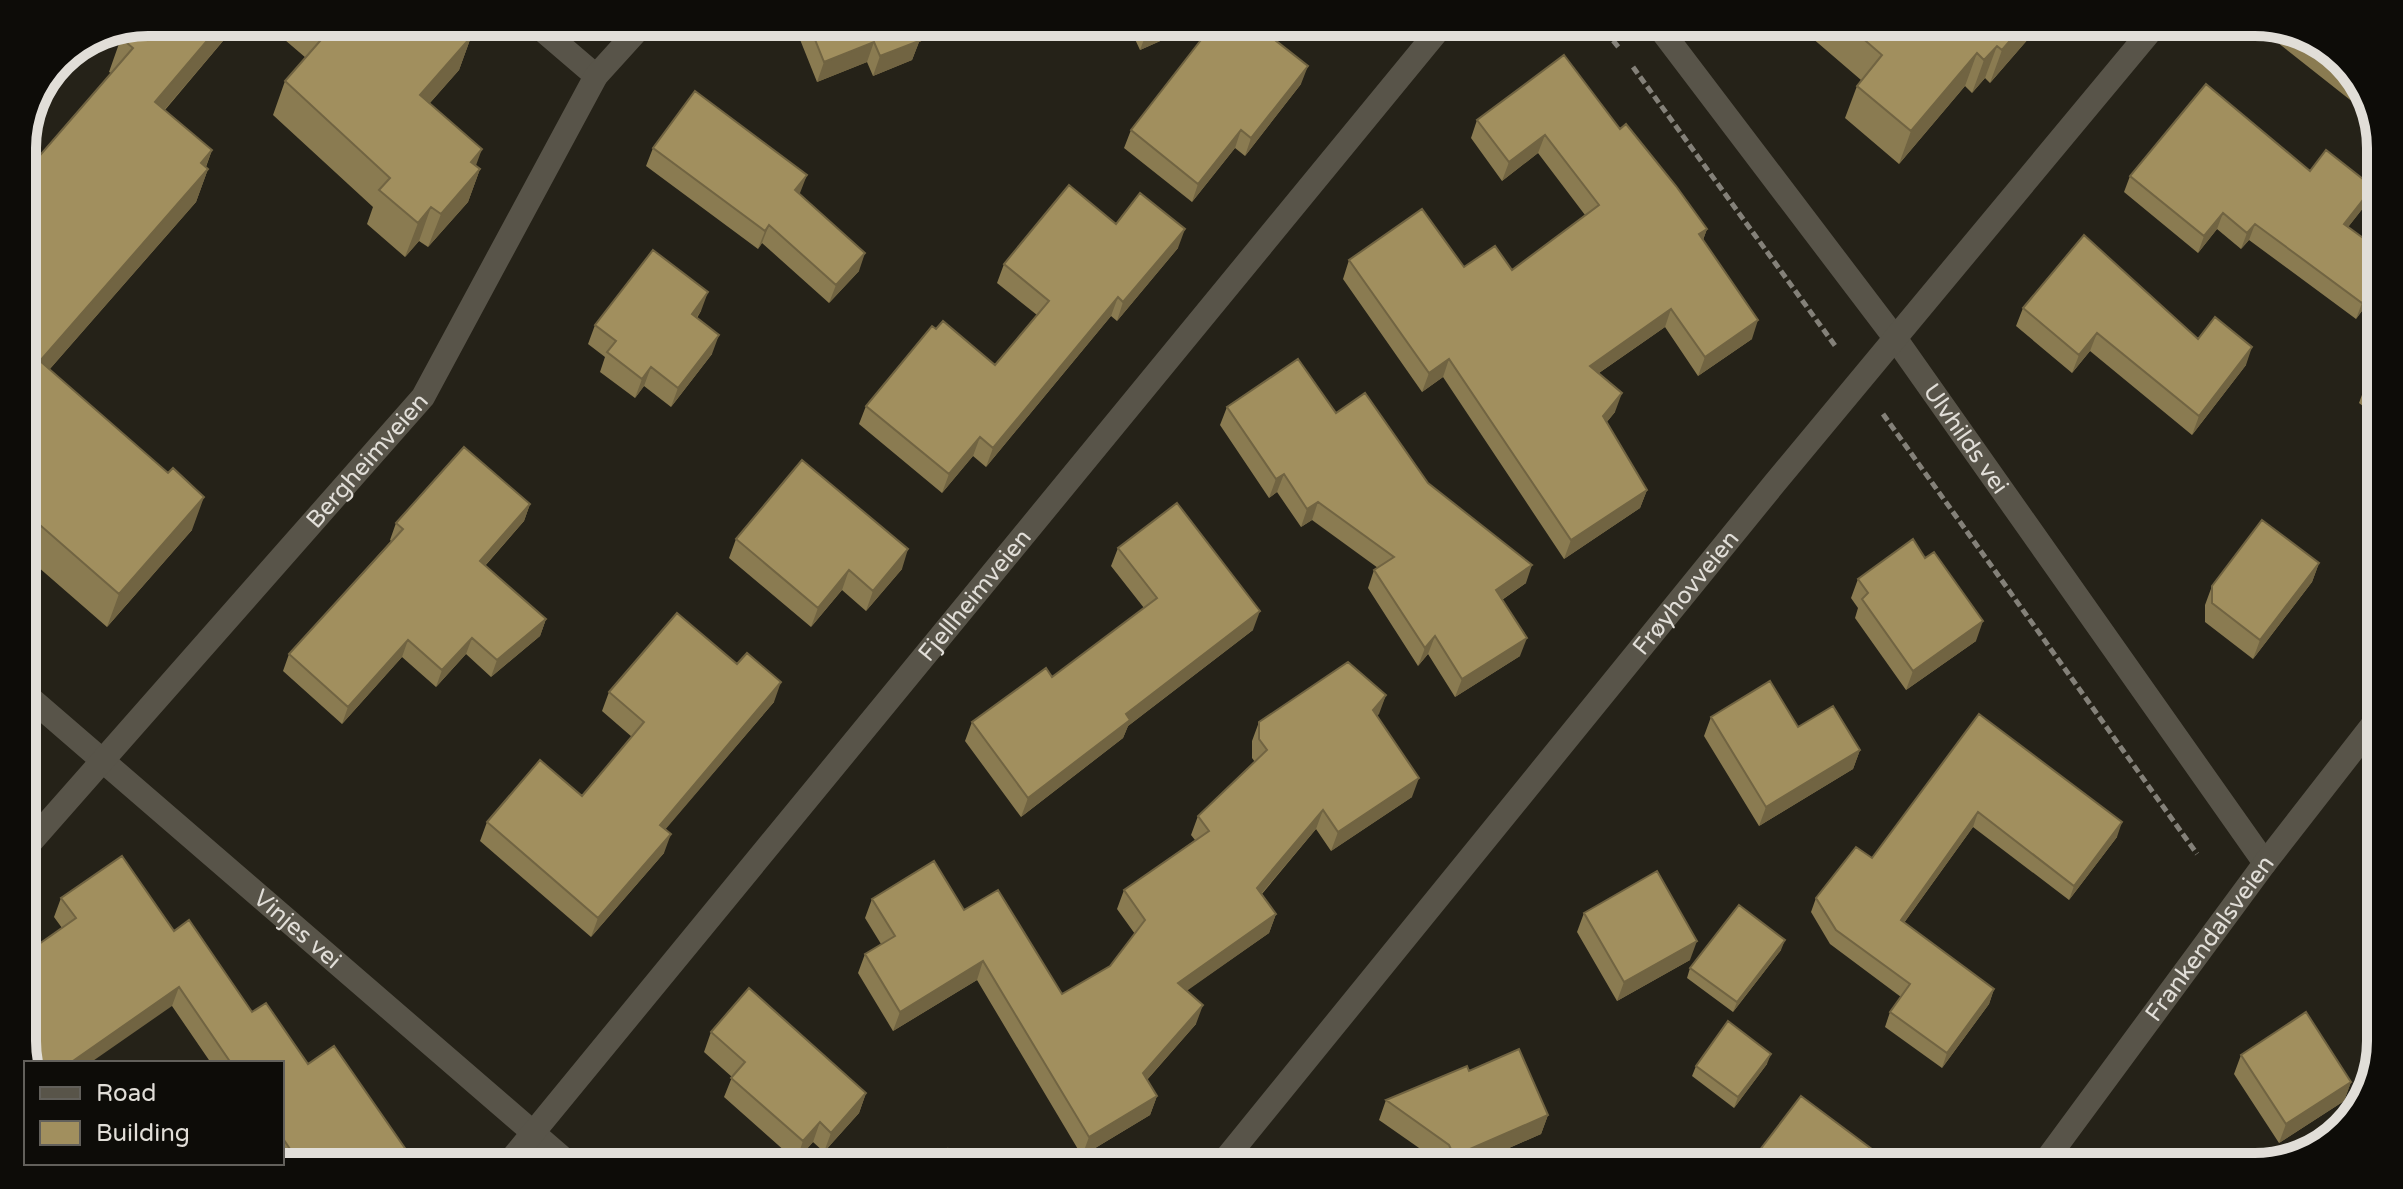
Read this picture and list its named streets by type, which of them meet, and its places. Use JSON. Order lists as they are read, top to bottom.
{
  "streets": {
    "street": [
      "Ulvhilds vei",
      "Bergheimveien",
      "Frøyhovveien",
      "Fjellheimveien",
      "Vinjes vei",
      "Frankendalsveien"
    ]
  },
  "crossings": [
    ["Ulvhilds vei", "Frøyhovveien"],
    ["Ulvhilds vei", "Frankendalsveien"],
    ["Bergheimveien", "Vinjes vei"],
    ["Fjellheimveien", "Vinjes vei"]
  ],
  "legend": ["Road", "Building"]
}
